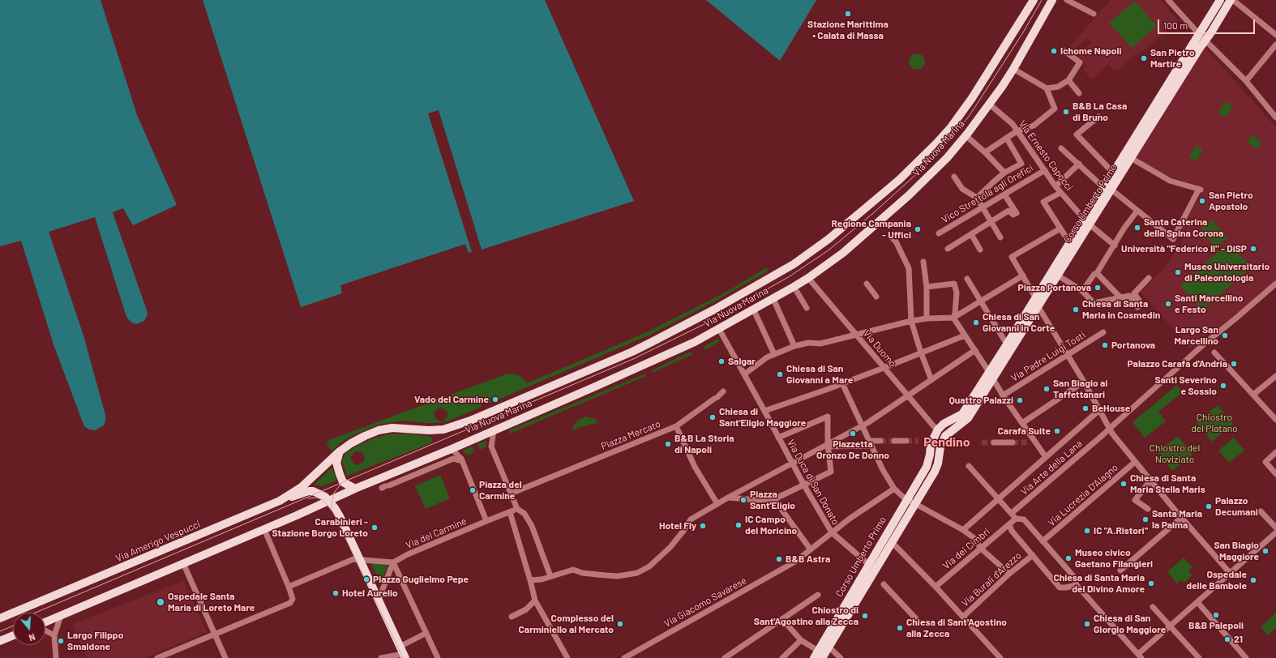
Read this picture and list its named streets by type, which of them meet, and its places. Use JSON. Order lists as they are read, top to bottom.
{
  "streets": {
    "main road": ["Via Nuova Marina", "Corso Umberto Primo", "Via Amerigo Vespucci"],
    "street": [
      "Via Ernesto Capocci",
      "Vico Strettola agli Orefici",
      "Via Duomo",
      "Via Padre Luigi Tosti",
      "Piazza Mercato",
      "Via Arte della Lana",
      "Via Duca di San Donato",
      "Via Lucrezia D'Alagno",
      "Via del Carmine",
      "Via dei Cimbri",
      "Via Burali d'Arezzo",
      "Via Giacomo Savarese"
    ]
  },
  "crossings": [
    ["Via Nuova Marina", "Via Ernesto Capocci"],
    ["Via Nuova Marina", "Via Duomo"],
    ["Via Nuova Marina", "Via Duca di San Donato"],
    ["Via Nuova Marina", "Via Amerigo Vespucci"],
    ["Via Ernesto Capocci", "Vico Strettola agli Orefici"],
    ["Via Ernesto Capocci", "Corso Umberto Primo"],
    ["Corso Umberto Primo", "Via Duomo"],
    ["Corso Umberto Primo", "Via Duca di San Donato"],
    ["Via Duca di San Donato", "Via Giacomo Savarese"]
  ],
  "districts": ["Pendino"],
  "parks": ["Chiostro del Platano", "Chiostro del Noviziato"],
  "places": [
    "Stazione Marittima • Calata di Massa",
    "Ichome Napoli",
    "San Pietro Martire",
    "B&B La Casa di Bruno",
    "San Pietro Apostolo",
    "Santa Caterina della Spina Corona",
    "Regione Campania - Uffici",
    "Università \"Federico II\" - DiSP",
    "Museo Universitario di Paleontologia",
    "Piazza Portanova",
    "Santi Marcellino e Festo",
    "Chiesa di Santa Maria in Cosmedin",
    "Chiesa di San Giovanni in Corte",
    "Largo San Marcellino",
    "Portanova",
    "Salgar",
    "Palazzo Carafa d'Andria",
    "Chiesa di San Giovanni a Mare",
    "Santi Severino e Sossio",
    "San Biagio ai Taffettanari",
    "Vado del Carmine",
    "Quattro Palazzi",
    "BeHouse",
    "Chiesa di Sant'Eligio Maggiore",
    "Carafa Suite",
    "Piazzetta Oronzo De Donno",
    "B&B La Storia di Napoli",
    "Chiesa di Santa Maria Stella Maris",
    "Piazza del Carmine",
    "Piazza Sant'Eligio",
    "Palazzo Decumani",
    "Santa Maria la Palma",
    "IC Campo del Moricino",
    "Hotel Fly",
    "Carabinieri - Stazione Borgo Loreto",
    "IC \"A.Ristori\"",
    "San Biagio Maggiore",
    "Museo civico Gaetano Filangieri",
    "B&B Astra",
    "Piazza Guglielmo Pepe",
    "Ospedale delle Bambole",
    "Chiesa di Santa Maria del Divino Amore",
    "Hotel Aurelio",
    "Ospedale Santa Maria di Loreto Mare",
    "B&B Palepoli",
    "Chiostro di Sant'Agostino alla Zecca",
    "Complesso del Carminiello al Mercato",
    "Chiesa di San Giorgio Maggiore",
    "Chiesa di Sant'Agostino alla Zecca",
    "21",
    "Largo Filippo Smaldone"
  ],
  "scale_bar": "100 m",
  "north": "bottom"
}
